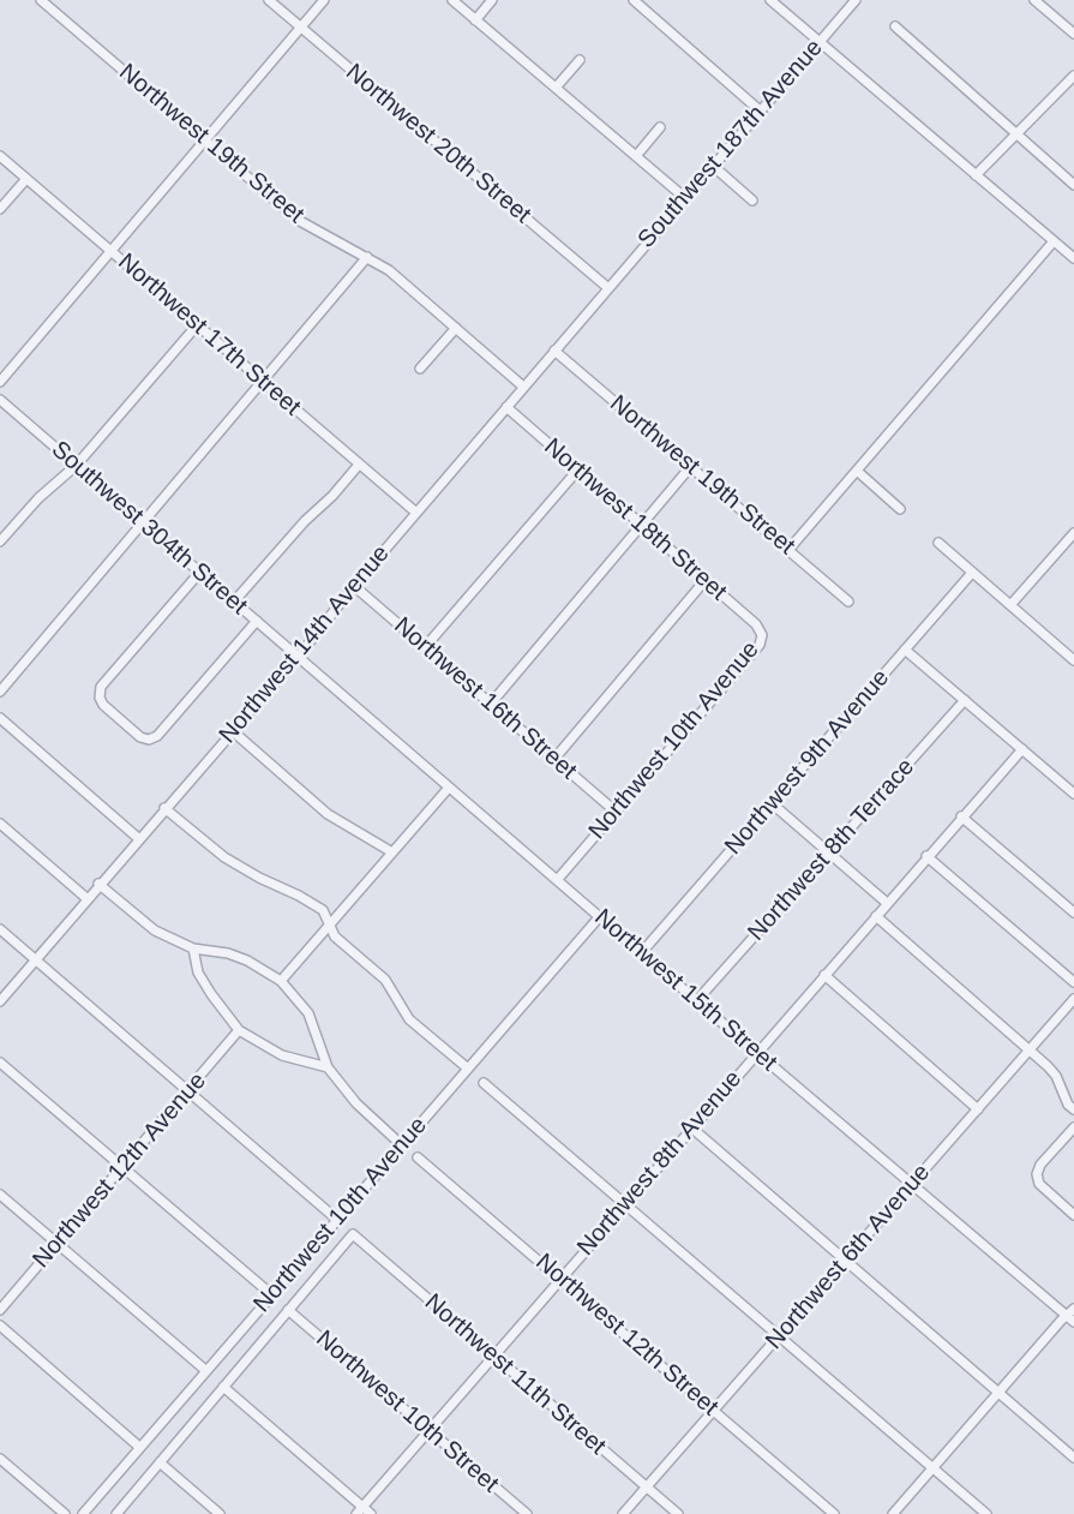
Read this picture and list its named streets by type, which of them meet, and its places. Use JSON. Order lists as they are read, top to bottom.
{
  "streets": {
    "street": [
      "Northwest 19th Street",
      "Northwest 20th Street",
      "Southwest 187th Avenue",
      "Northwest 17th Street",
      "Northwest 18th Street",
      "Southwest 304th Street",
      "Northwest 14th Avenue",
      "Northwest 16th Street",
      "Northwest 10th Avenue",
      "Northwest 9th Avenue",
      "Northwest 8th Terrace",
      "Northwest 15th Street",
      "Northwest 8th Avenue",
      "Northwest 12th Avenue",
      "Northwest 6th Avenue",
      "Northwest 12th Street",
      "Northwest 11th Street",
      "Northwest 10th Street"
    ]
  },
  "crossings": [
    ["Northwest 19th Street", "Northwest 14th Avenue"],
    ["Northwest 20th Street", "Southwest 187th Avenue"],
    ["Northwest 20th Street", "Northwest 14th Avenue"],
    ["Southwest 187th Avenue", "Northwest 14th Avenue"],
    ["Northwest 17th Street", "Northwest 14th Avenue"],
    ["Northwest 18th Street", "Northwest 14th Avenue"],
    ["Northwest 18th Street", "Northwest 10th Avenue"],
    ["Southwest 304th Street", "Northwest 14th Avenue"],
    ["Southwest 304th Street", "Northwest 15th Street"],
    ["Northwest 14th Avenue", "Northwest 16th Street"],
    ["Northwest 14th Avenue", "Northwest 15th Street"],
    ["Northwest 16th Street", "Northwest 10th Avenue"],
    ["Northwest 10th Avenue", "Northwest 15th Street"],
    ["Northwest 9th Avenue", "Northwest 15th Street"],
    ["Northwest 8th Terrace", "Northwest 15th Street"],
    ["Northwest 15th Street", "Northwest 8th Avenue"],
    ["Northwest 15th Street", "Northwest 6th Avenue"],
    ["Northwest 8th Avenue", "Northwest 12th Street"],
    ["Northwest 8th Avenue", "Northwest 11th Street"],
    ["Northwest 8th Avenue", "Northwest 10th Street"],
    ["Northwest 6th Avenue", "Northwest 12th Street"],
    ["Northwest 6th Avenue", "Northwest 11th Street"],
    ["Northwest 11th Street", "Northwest 10th Street"]
  ]
}
